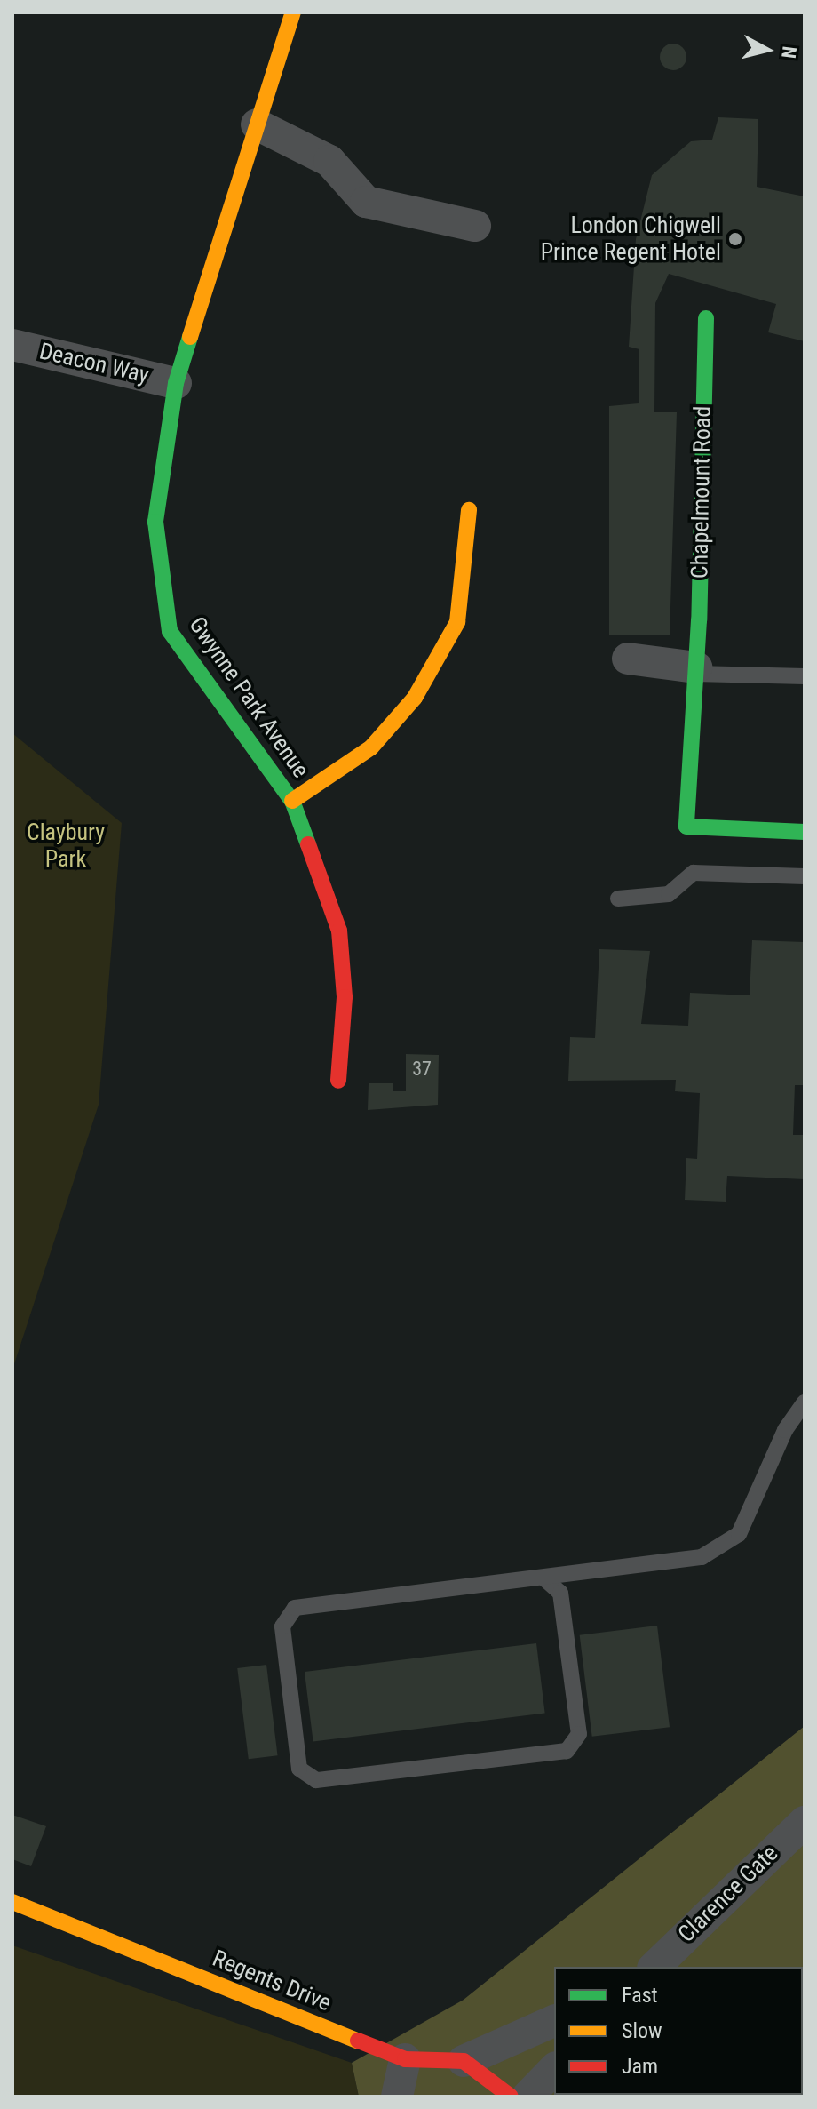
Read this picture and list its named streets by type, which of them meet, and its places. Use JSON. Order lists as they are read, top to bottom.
{
  "streets": {
    "street": [
      "Deacon Way",
      "Chapelmount Road",
      "Gwynne Park Avenue",
      "Clarence Gate",
      "Regents Drive"
    ]
  },
  "crossings": [
    ["Deacon Way", "Gwynne Park Avenue"]
  ],
  "parks": ["Claybury Park"],
  "places": ["London Chigwell Prince Regent Hotel"],
  "house_numbers": ["37"],
  "legend": ["Fast", "Slow", "Jam"],
  "north": "right"
}
